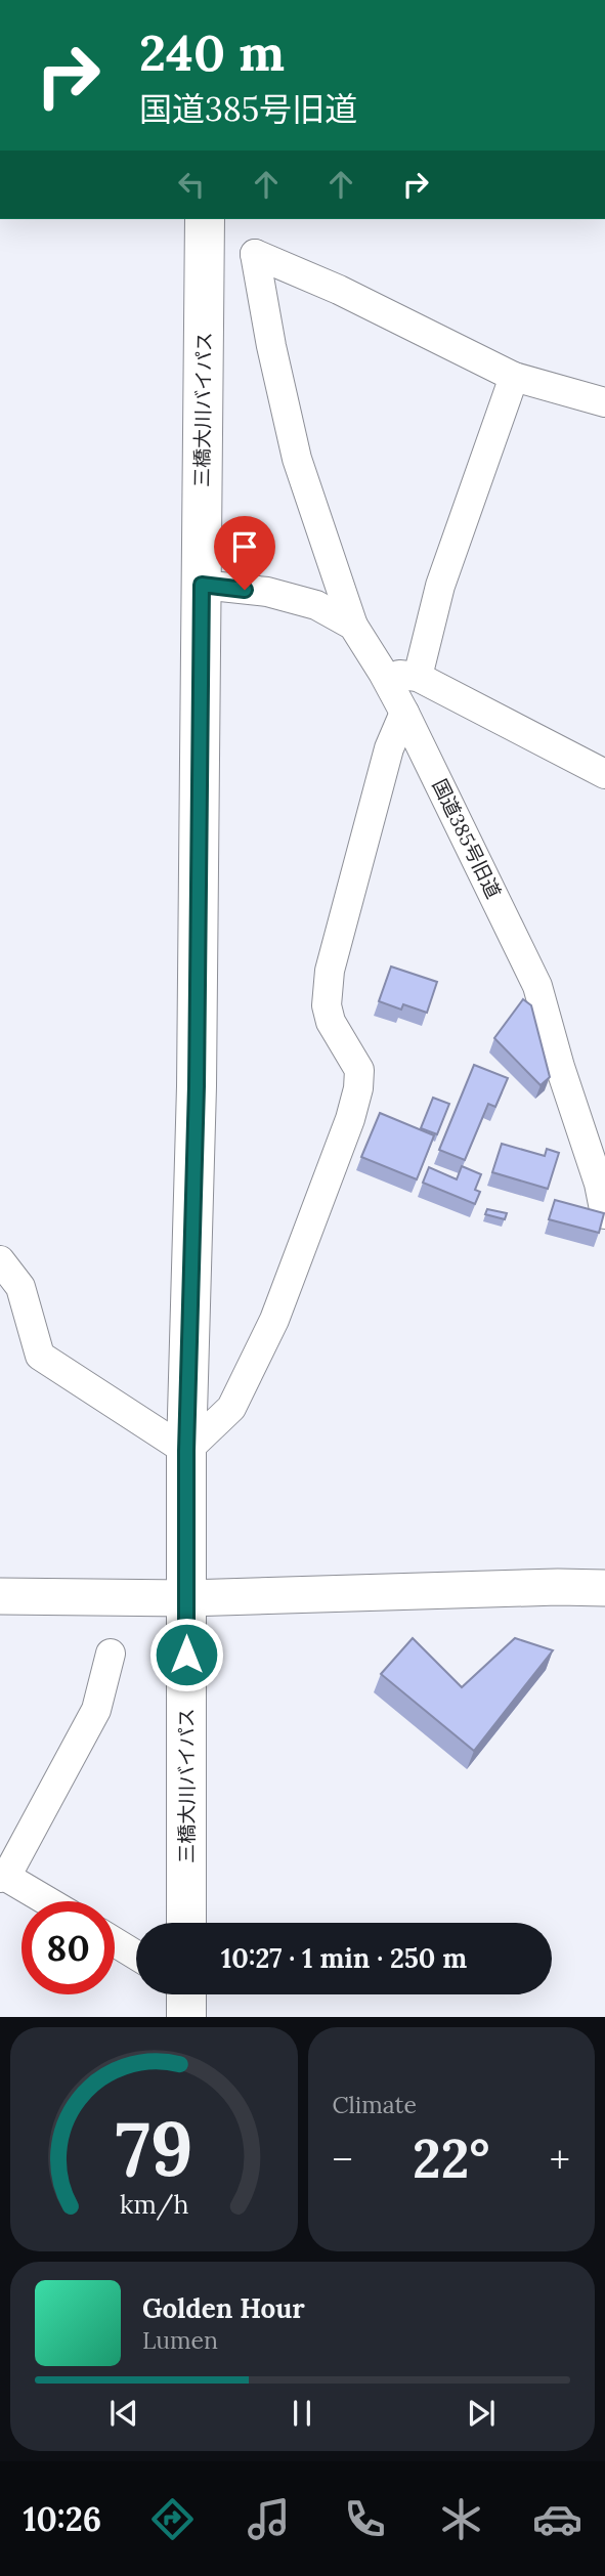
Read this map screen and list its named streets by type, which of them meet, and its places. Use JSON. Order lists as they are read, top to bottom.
{
  "streets": {
    "highway": ["三橋大川バイパス"],
    "street": ["国道385号旧道"]
  },
  "crossings": [
    ["三橋大川バイパス", "国道385号旧道"]
  ],
  "page": {
    "turn": ["240 m", "国道385号旧道"],
    "limit": "80",
    "trip": "10:27 · 1 min · 250 m",
    "tile": "Climate",
    "heat": ["−", "22°", "+"],
    "song": ["Golden Hour", "Lumen"],
    "tabs": "10:26",
    "gauge": ["79", "km/h"]
  }
}
